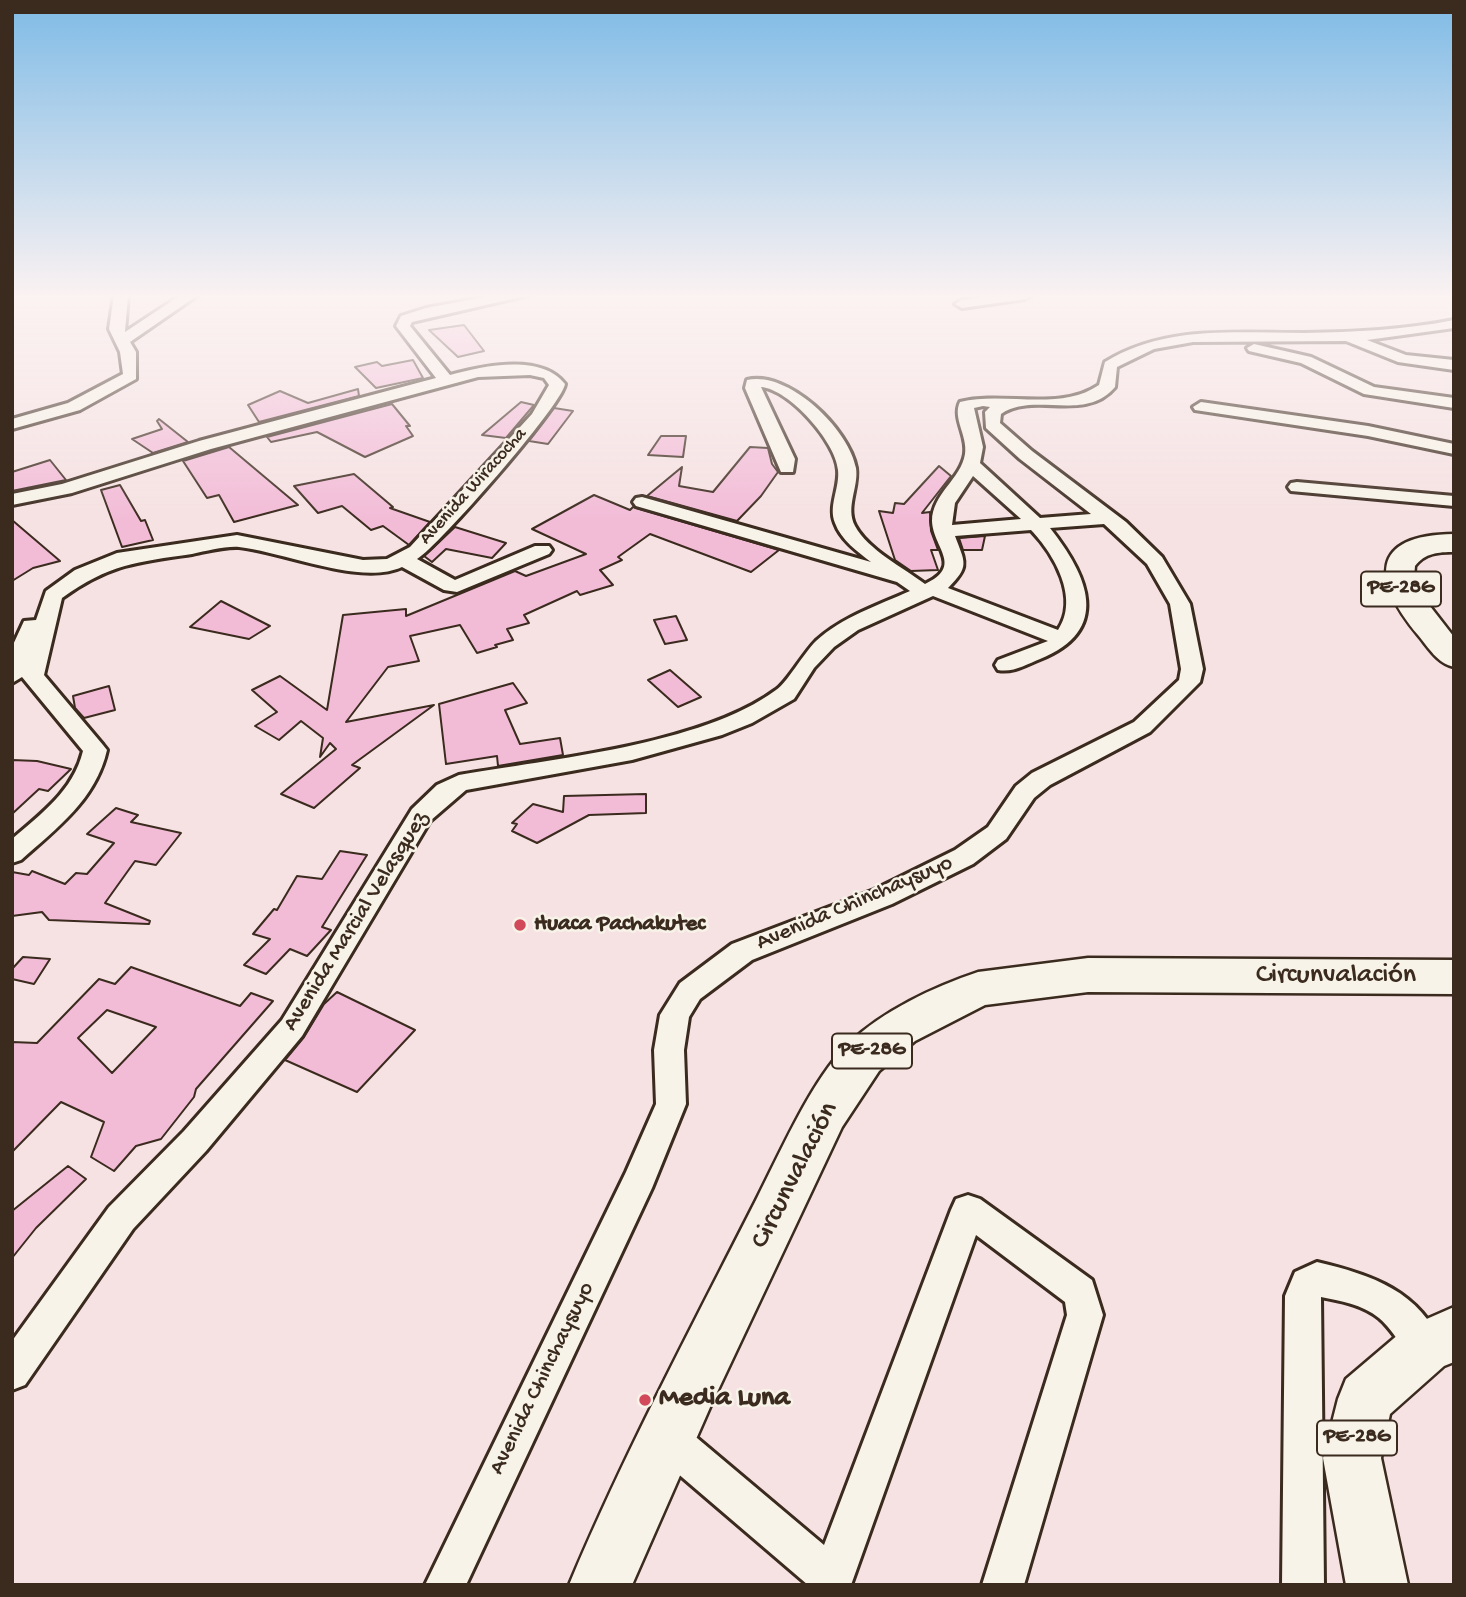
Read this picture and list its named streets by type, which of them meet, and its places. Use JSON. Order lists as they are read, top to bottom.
{
  "streets": {
    "highway": ["PE-28G", "Circunvalación"],
    "street": ["Avenida Wiracocha", "Avenida Chinchaysuyo", "Avenida Marcial Velasquez"]
  },
  "places": ["Huaca Pachakutec", "Media Luna"]
}
